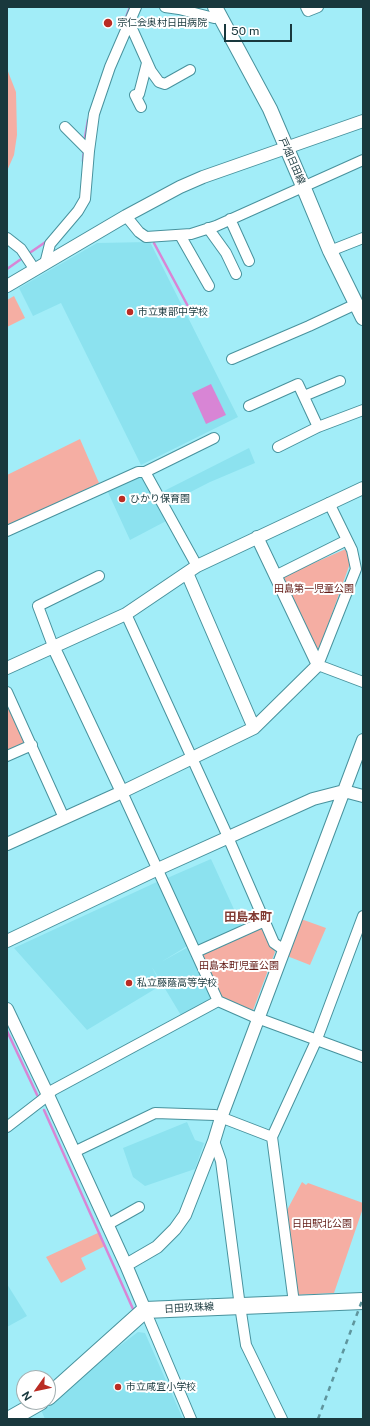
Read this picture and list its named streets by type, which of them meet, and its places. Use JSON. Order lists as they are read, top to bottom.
{
  "streets": {
    "main road": ["戸畑日田線", "日田玖珠線"]
  },
  "districts": ["田島本町"],
  "parks": ["田島第一児童公園", "田島本町児童公園", "日田駅北公園"],
  "places": [
    "宗仁会奥村日田病院",
    "市立東部中学校",
    "ひかり保育園",
    "私立藤蔭高等学校",
    "市立咸宜小学校"
  ],
  "scale_bar": "50 m",
  "north": "bottom left"
}
